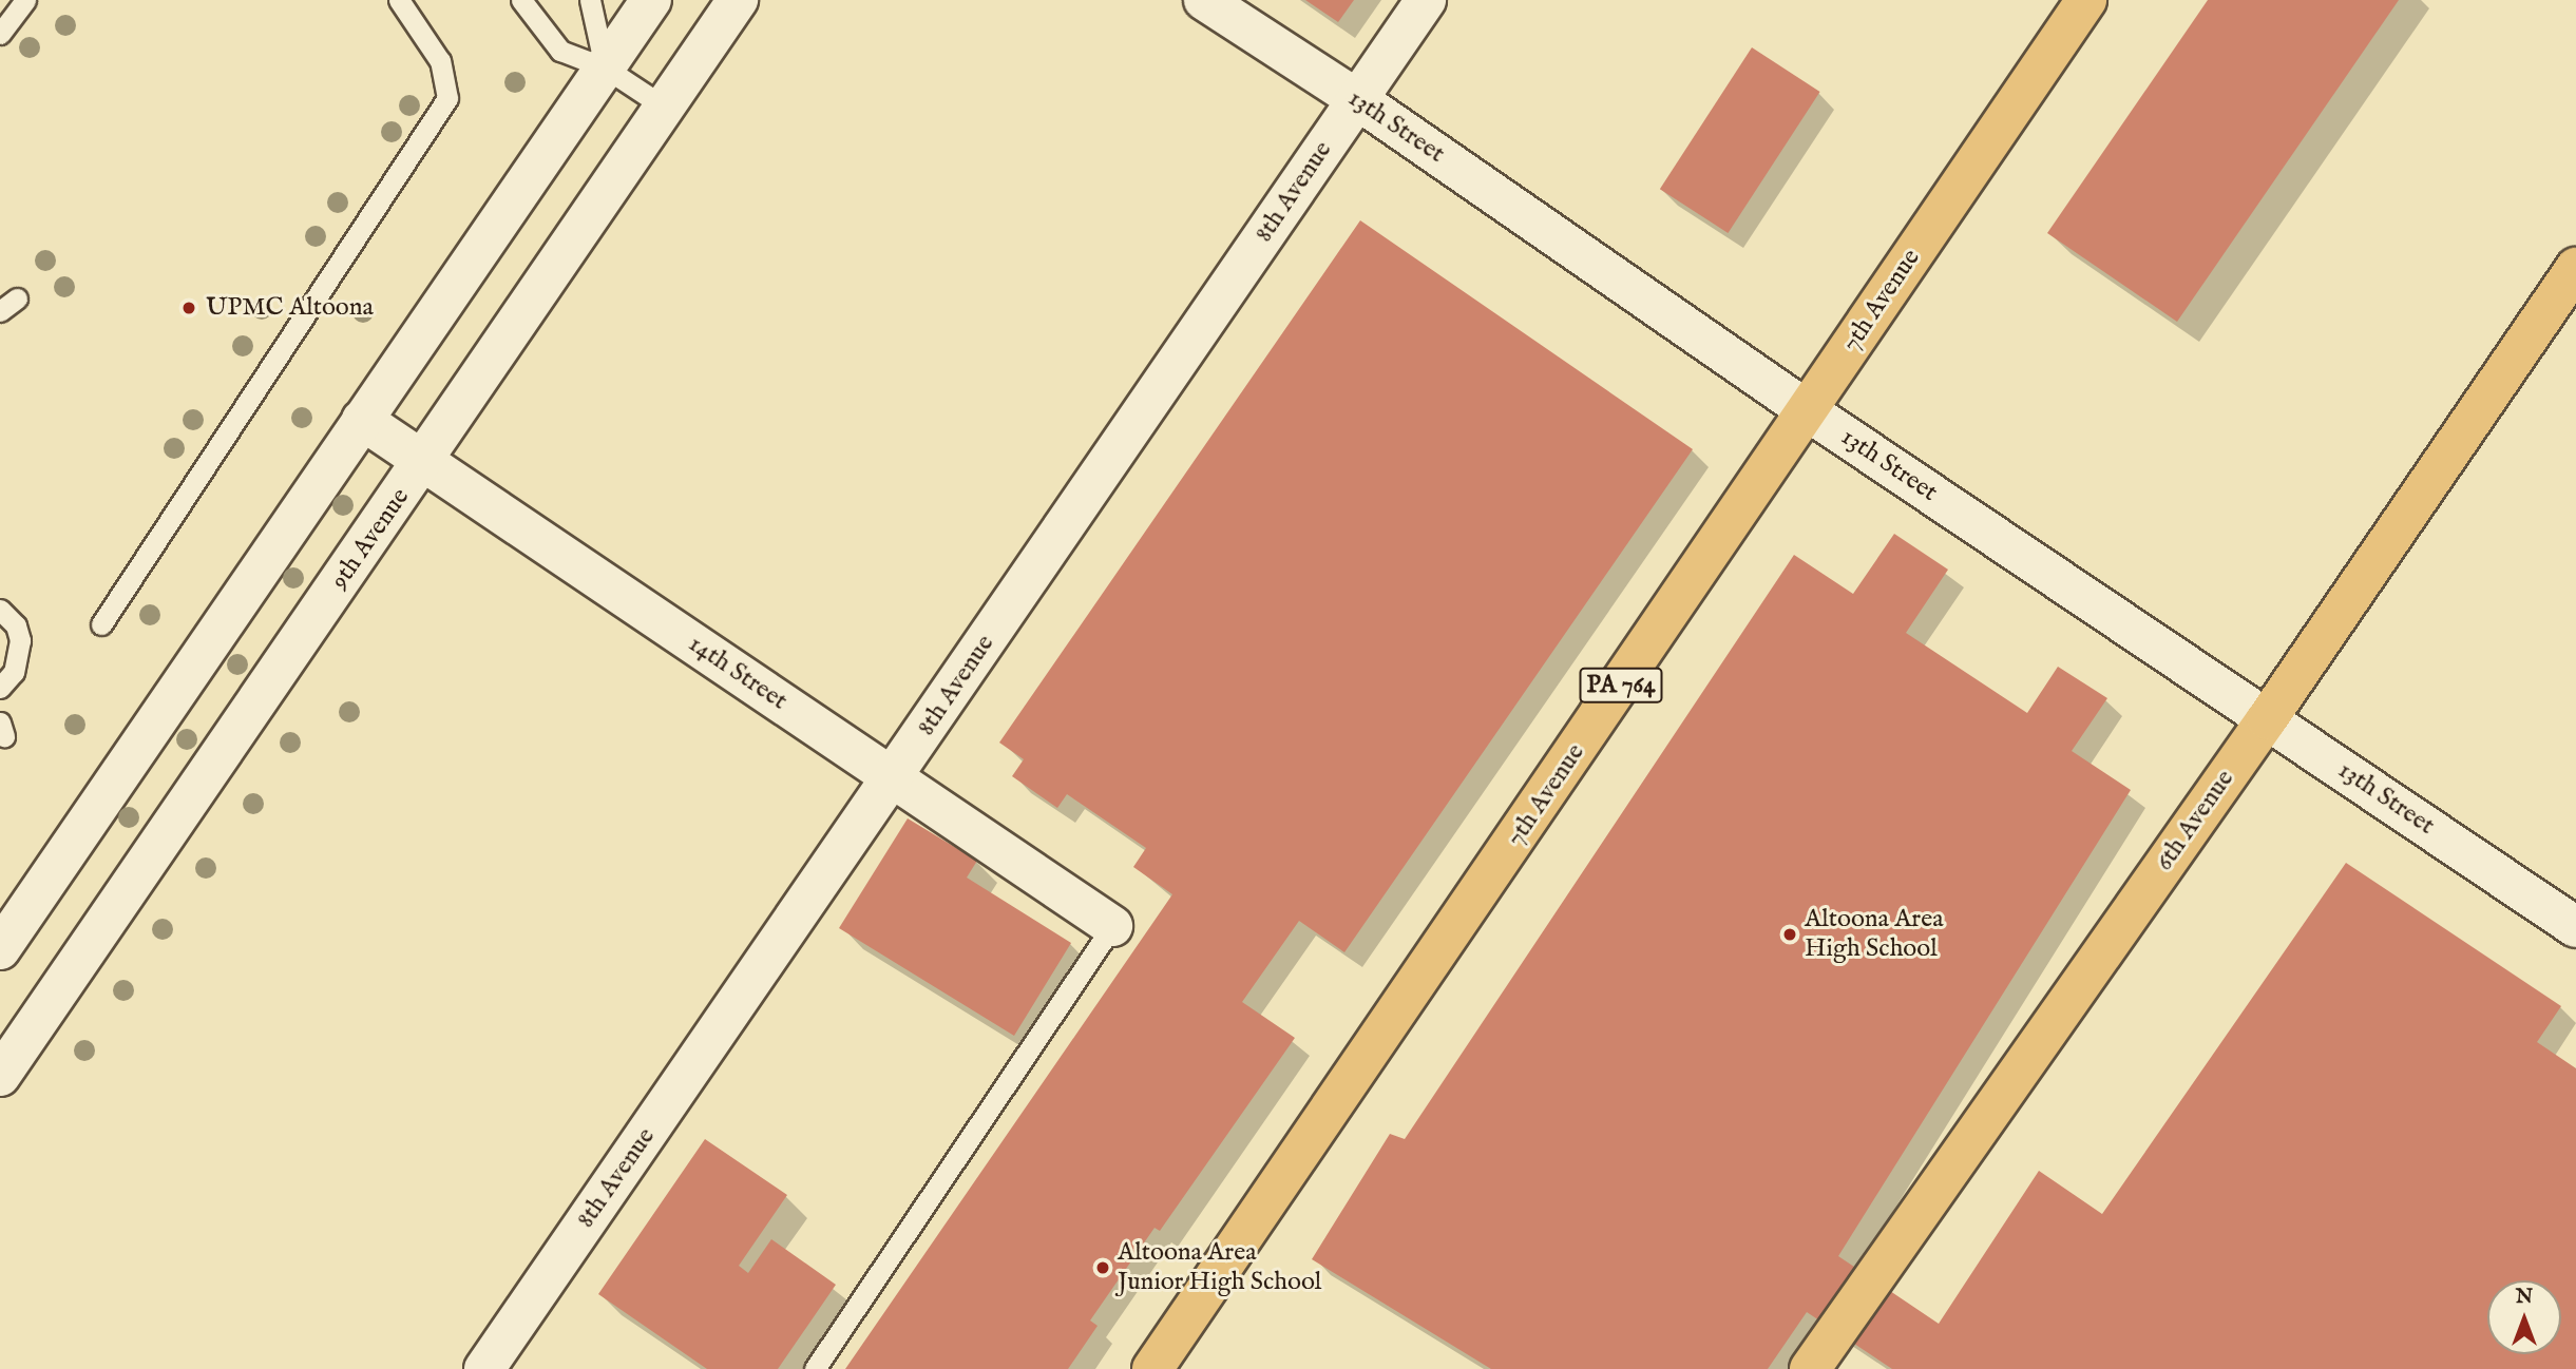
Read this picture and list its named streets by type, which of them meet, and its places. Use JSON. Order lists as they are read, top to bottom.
{
  "streets": {
    "main road": ["7th Avenue", "PA 764", "6th Avenue"],
    "street": [
      "13th Street",
      "8th Avenue",
      "9th Avenue",
      "14th Street"
    ]
  },
  "crossings": [
    ["13th Street", "8th Avenue"],
    ["13th Street", "7th Avenue"],
    ["13th Street", "6th Avenue"],
    ["8th Avenue", "14th Street"],
    ["9th Avenue", "14th Street"]
  ],
  "places": ["UPMC Altoona", "Altoona Area High School", "Altoona Area Junior High School"],
  "north": "top"
}
